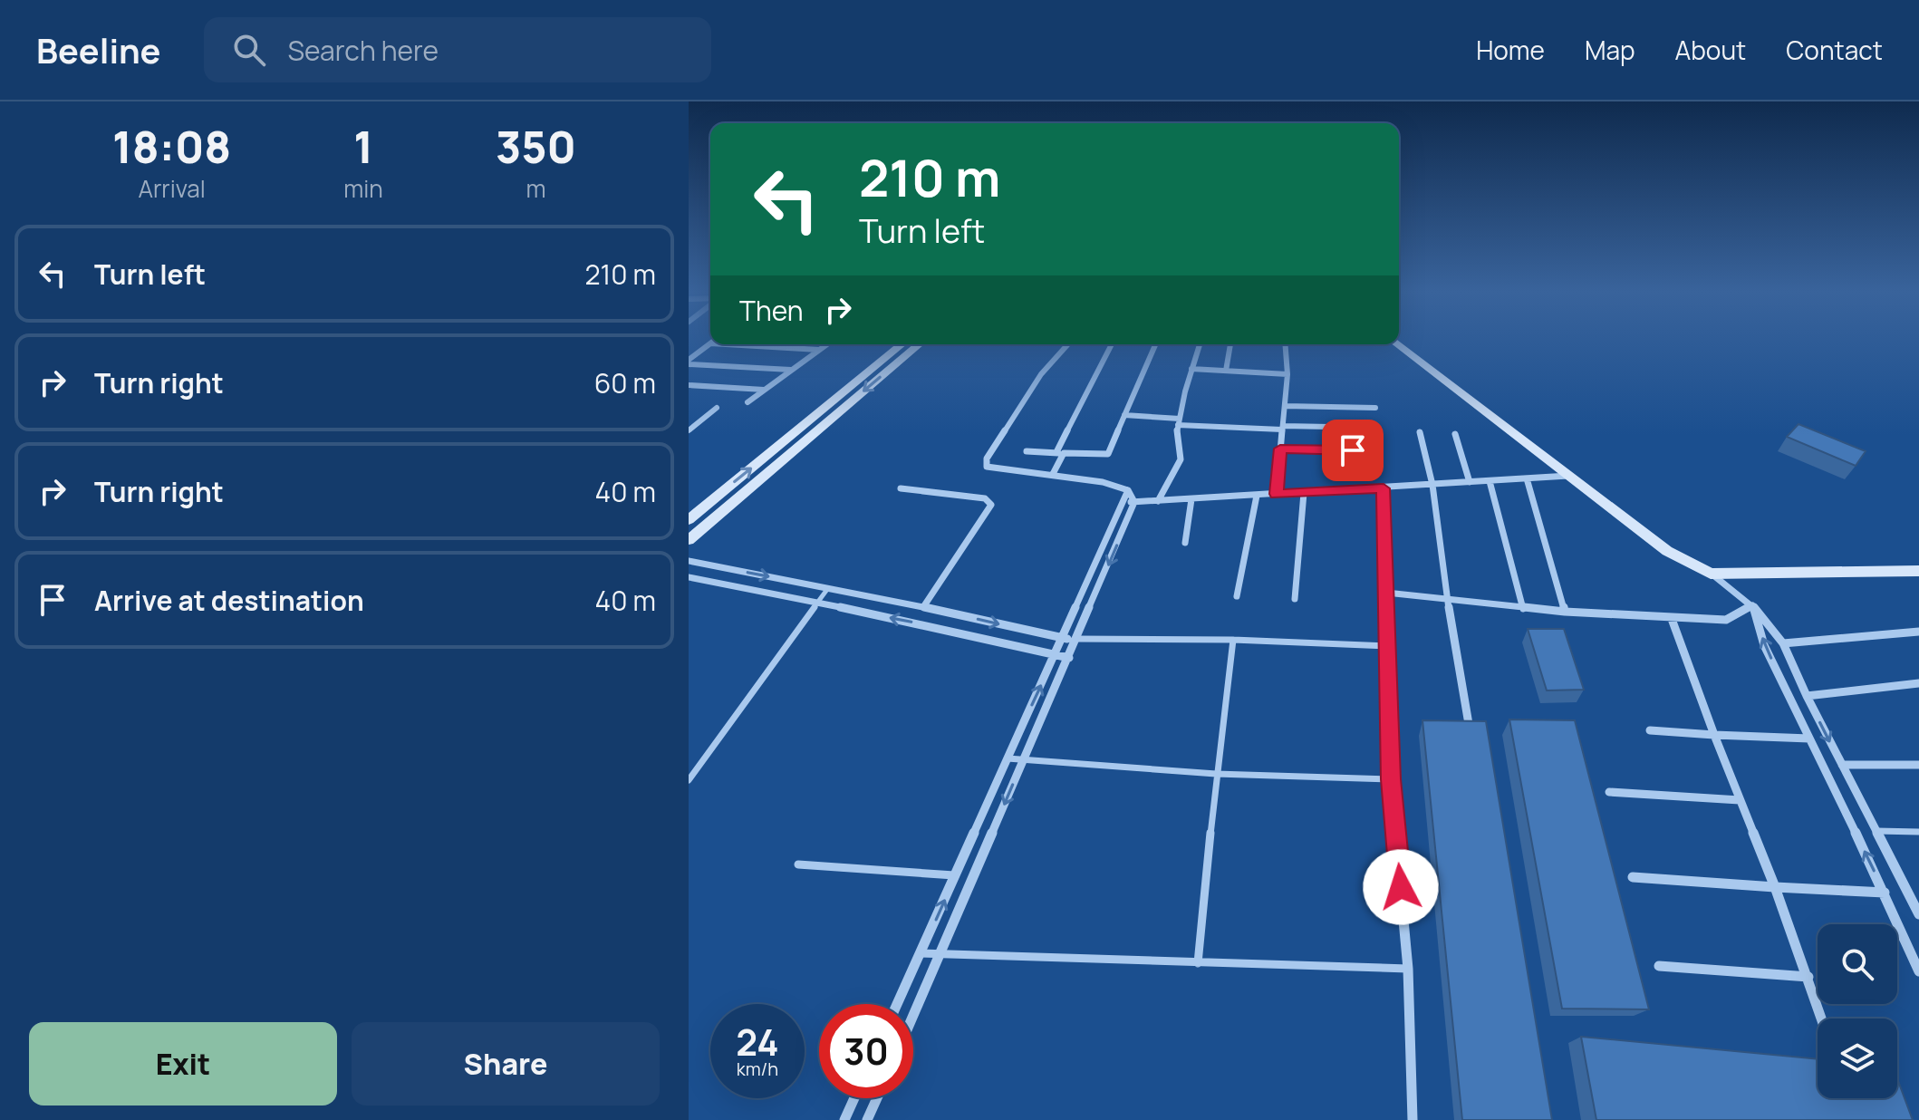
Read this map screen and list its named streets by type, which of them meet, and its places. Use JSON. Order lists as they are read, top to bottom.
{
  "page": {
    "header": "Beeline",
    "search": "Search here",
    "nav": [
      "Home",
      "Map",
      "About",
      "Contact"
    ],
    "eta": [
      "18:08",
      "Arrival",
      "1",
      "min",
      "350",
      "m"
    ],
    "turn": ["210 m", "Turn left"],
    "list": [
      {
        "name": "Turn left",
        "value": "210 m"
      },
      {
        "name": "Turn right",
        "value": "60 m"
      },
      {
        "name": "Turn right",
        "value": "40 m"
      },
      {
        "name": "Arrive at destination",
        "value": "40 m"
      }
    ],
    "then": "Then",
    "speed": "24 km/h",
    "limit": "30",
    "buttons": ["Exit", "Share"]
  }
}
